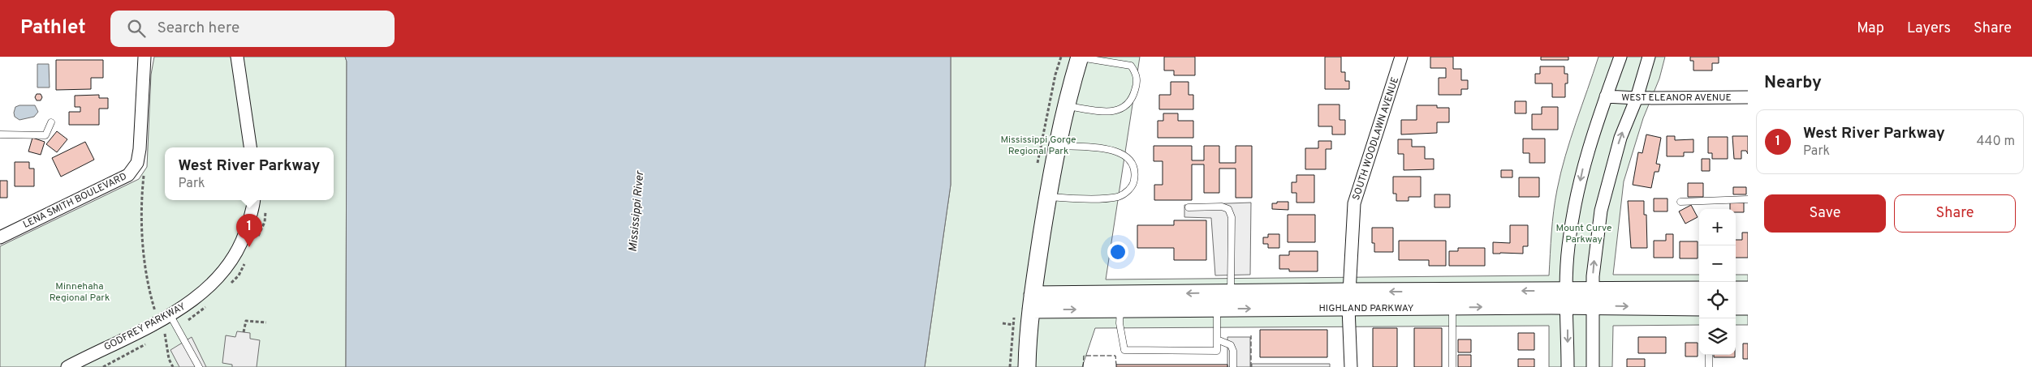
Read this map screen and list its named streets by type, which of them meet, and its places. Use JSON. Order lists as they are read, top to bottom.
{
  "streets": {
    "street": [
      "WEST ELEANOR AVENUE",
      "SOUTH WOODLAWN AVENUE",
      "LENA SMITH BOULEVARD",
      "HIGHLAND PARKWAY",
      "GODFREY PARKWAY"
    ]
  },
  "crossings": [
    ["SOUTH WOODLAWN AVENUE", "HIGHLAND PARKWAY"]
  ],
  "water": ["Mississippi River"],
  "parks": ["Mississippi Gorge Regional Park", "Mount Curve Parkway", "Minnehaha Regional Park"],
  "page": {
    "header": "Pathlet",
    "search": "Search here",
    "nav": ["Map", "Layers", "Share"],
    "heading": "Nearby",
    "list": [
      {
        "mark": "1",
        "name": "West River Parkway",
        "note": "Park",
        "value": "440 m"
      }
    ],
    "popup": ["West River Parkway", "Park"],
    "buttons": ["Save", "Share"],
    "map_buttons": ["+", "−"],
    "pins": "1"
  }
}
